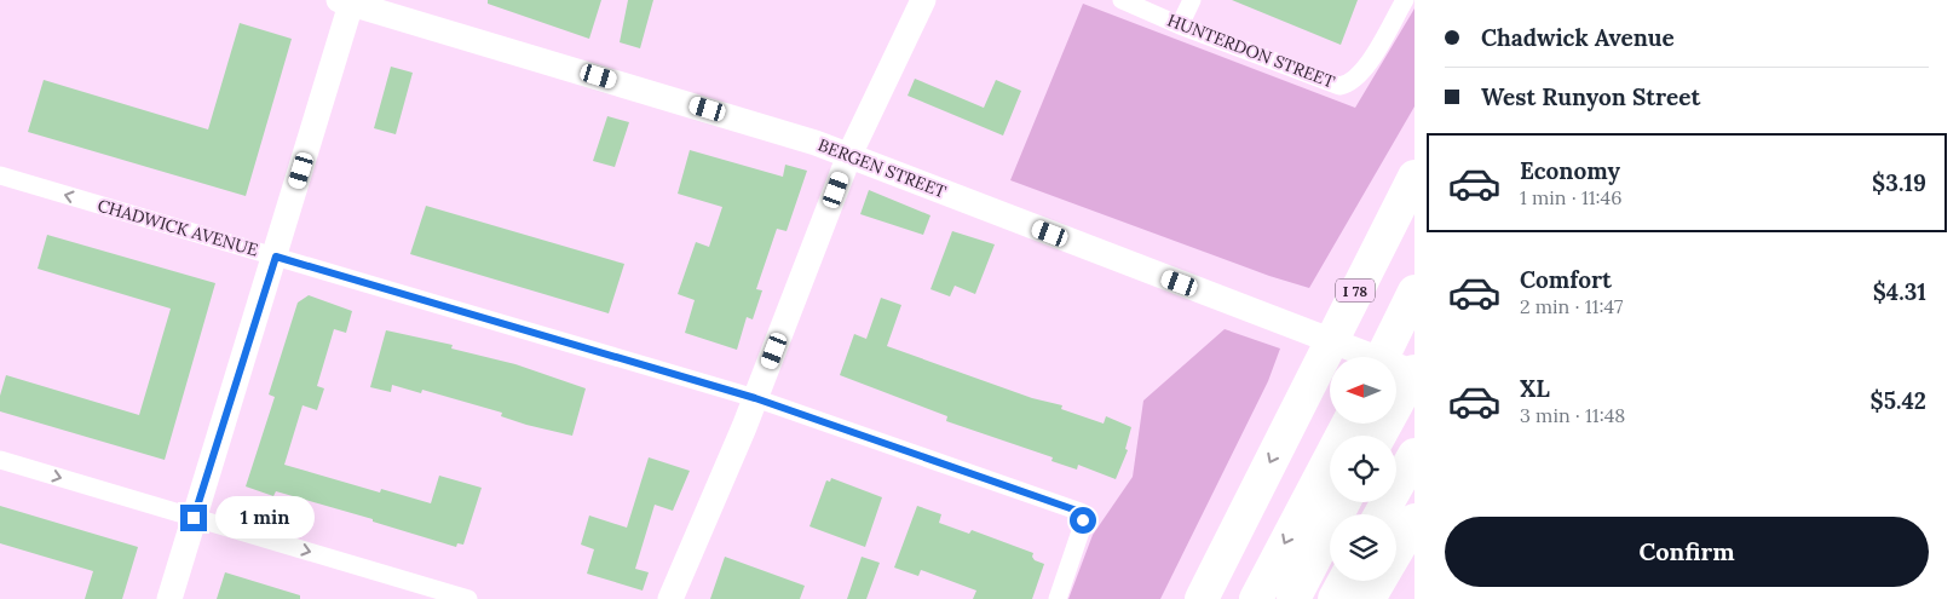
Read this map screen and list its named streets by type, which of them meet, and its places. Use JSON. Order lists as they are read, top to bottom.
{
  "streets": {
    "highway": ["I 78"],
    "street": ["HUNTERDON STREET", "BERGEN STREET", "CHADWICK AVENUE"]
  },
  "north": "left",
  "page": {
    "banner": ["Chadwick Avenue", "West Runyon Street"],
    "list": [
      {
        "name": "Economy",
        "note": "1 min · 11:46",
        "value": "$3.19"
      },
      {
        "name": "Comfort",
        "note": "2 min · 11:47",
        "value": "$4.31"
      },
      {
        "name": "XL",
        "note": "3 min · 11:48",
        "value": "$5.42"
      }
    ],
    "bubble": "1 min",
    "buttons": "Confirm"
  }
}
